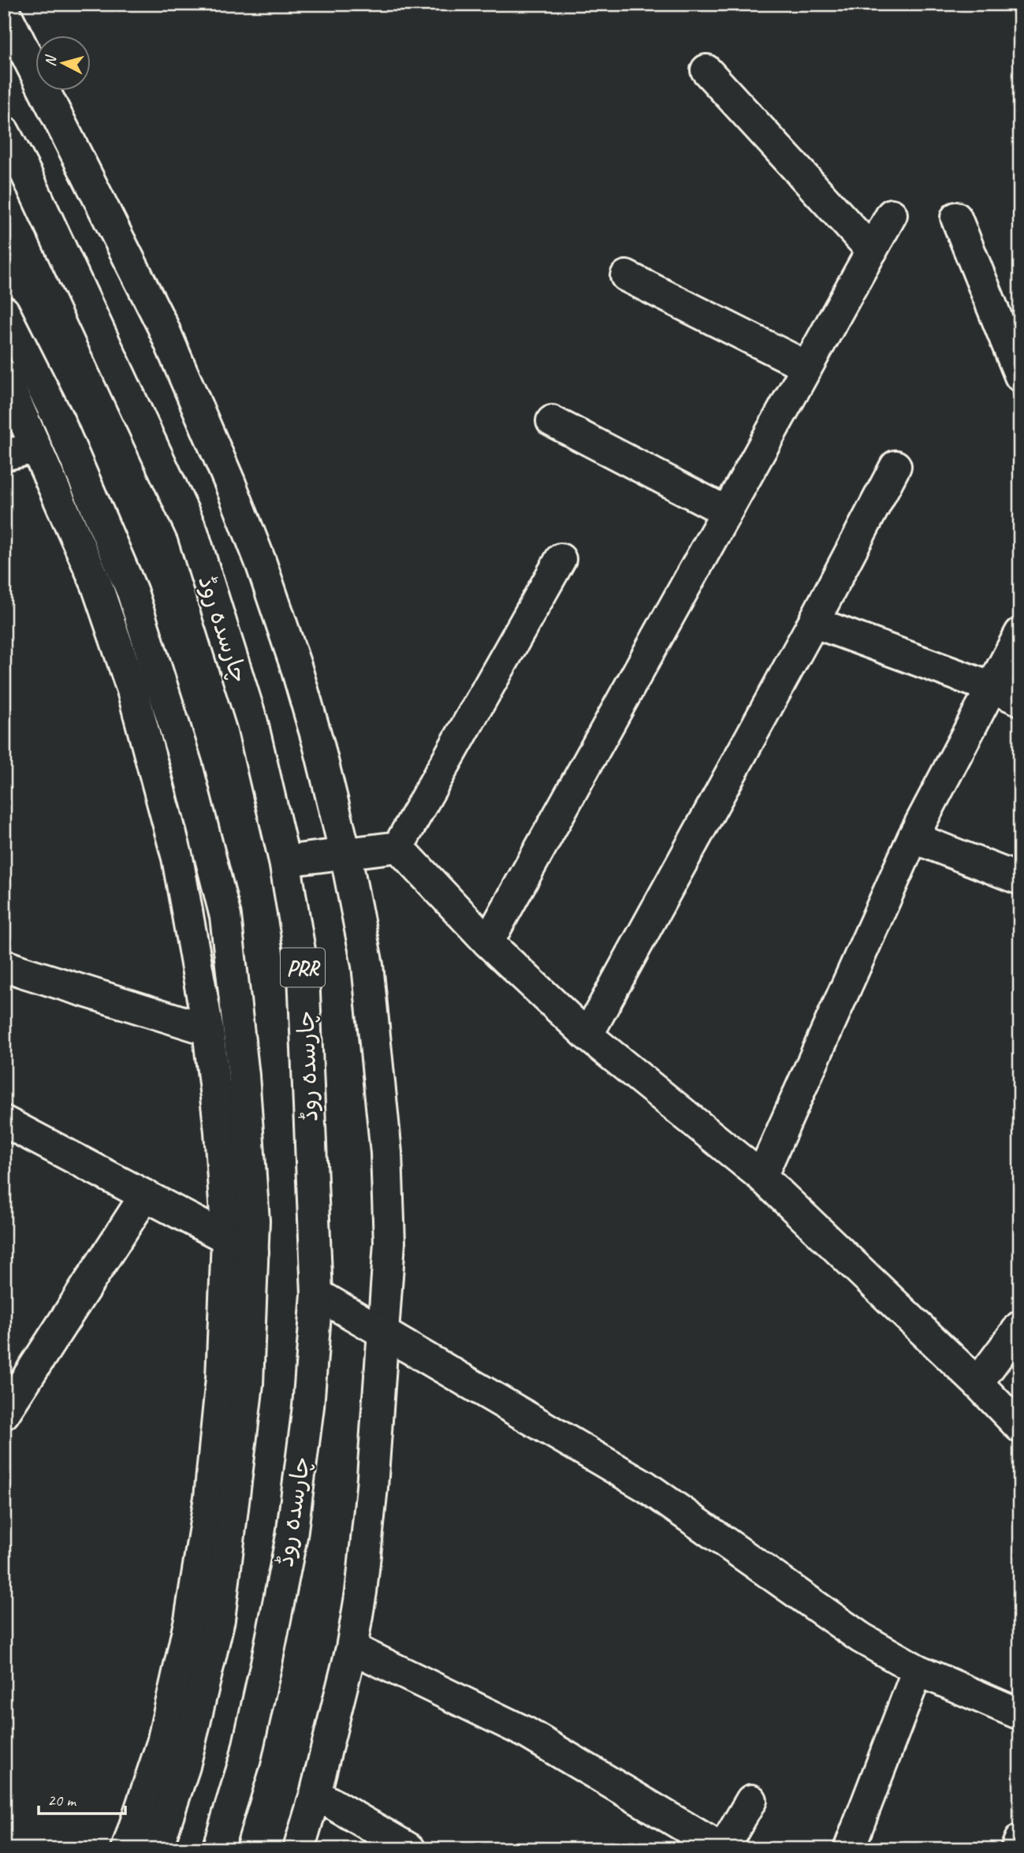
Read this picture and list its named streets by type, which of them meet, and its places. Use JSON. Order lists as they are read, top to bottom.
{
  "streets": {
    "main road": ["چارسدہ روڈ", "PRR"]
  },
  "scale_bar": "20 m",
  "north": "left"
}
